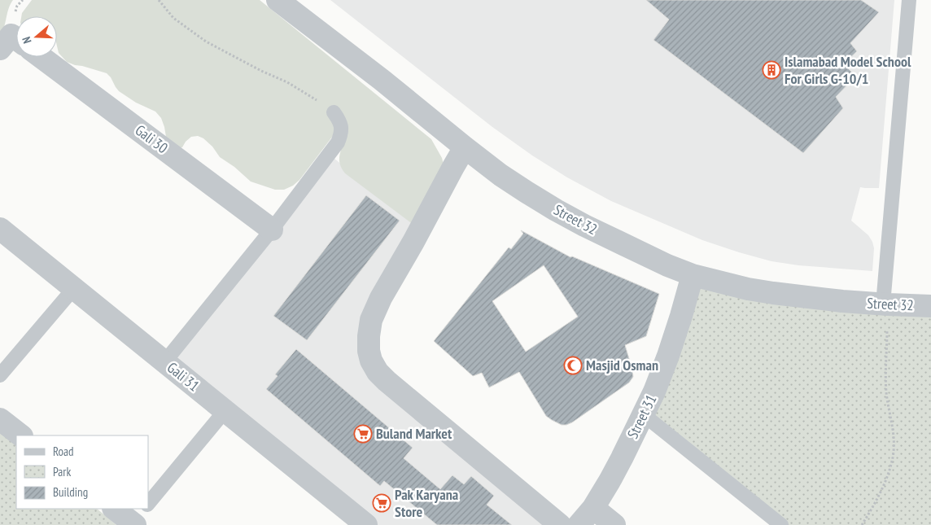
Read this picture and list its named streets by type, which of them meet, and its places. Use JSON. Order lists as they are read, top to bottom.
{
  "streets": {
    "street": [
      "Gali 30",
      "Street 32",
      "Gali 31",
      "Street 31"
    ]
  },
  "crossings": [
    ["Street 32", "Street 31"]
  ],
  "places": {
    "building": ["Islamabad Model School For Girls G-10/1"],
    "mosque": ["Masjid Osman"],
    "supermarket": ["Buland Market", "Pak Karyana Store"]
  },
  "legend": ["Road", "Park", "Building"],
  "north": "left"
}
